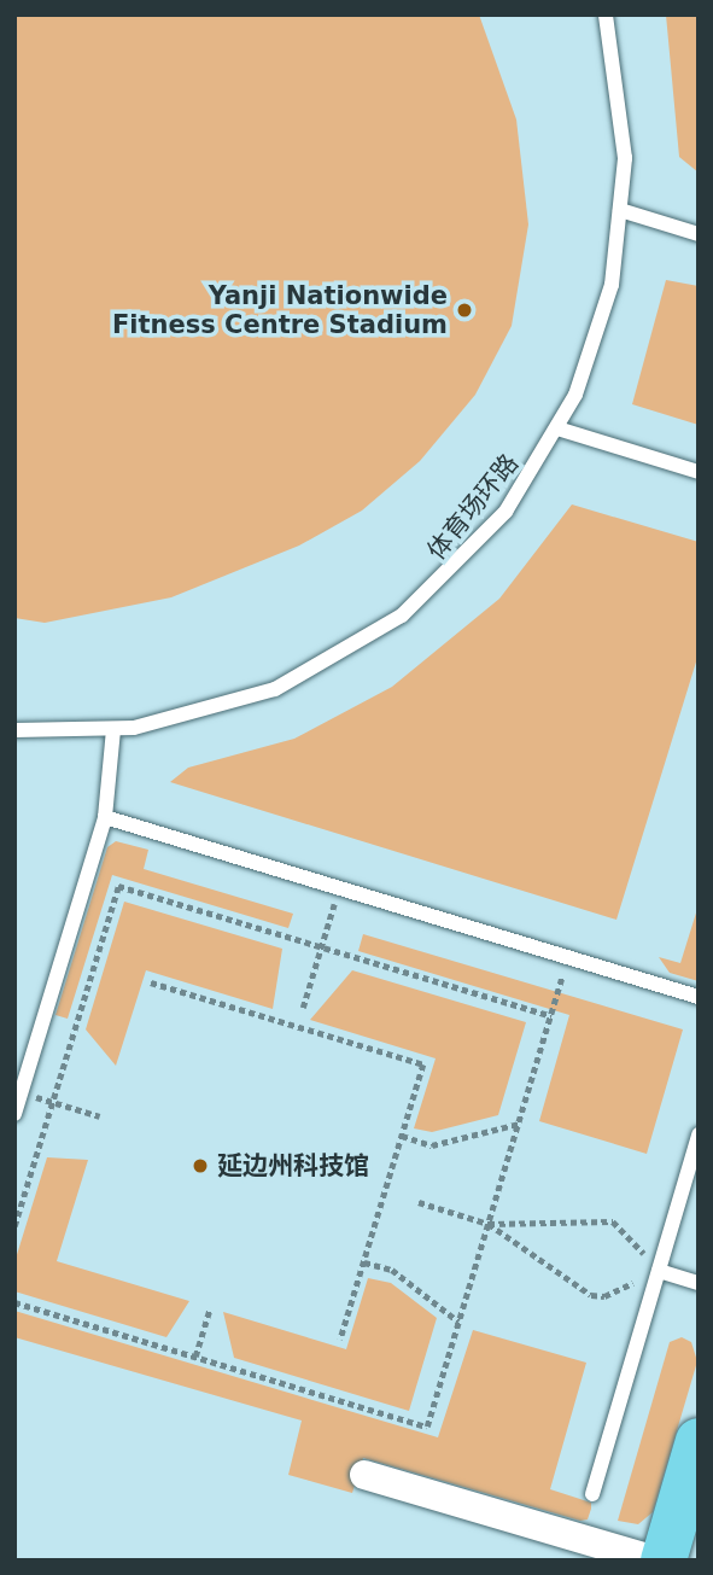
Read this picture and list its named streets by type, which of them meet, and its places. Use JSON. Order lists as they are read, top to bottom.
{
  "streets": {
    "lane": ["体育场环路"]
  },
  "places": ["Yanji Nationwide Fitness Centre Stadium", "延边州科技馆"]
}
